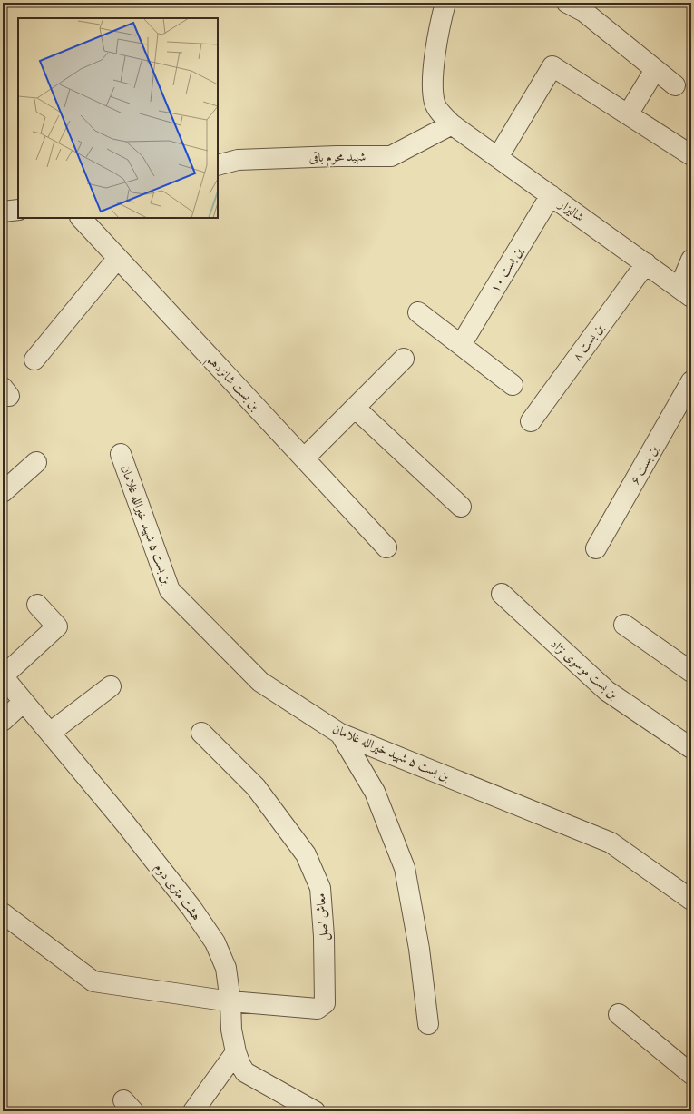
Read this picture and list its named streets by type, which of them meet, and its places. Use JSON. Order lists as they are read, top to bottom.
{
  "streets": {
    "street": [
      "شهید محرم باقی",
      "شالیزار",
      "بن بست ۱۰",
      "بن بست ۸",
      "بن بست شانزدهم",
      "بن بست ۶",
      "بن بست ۵ شهید خیرالله غلامان",
      "بن بست موسوی نژاد",
      "هشت متری دوم",
      "معاش اصل"
    ]
  },
  "crossings": [
    ["شهید محرم باقی", "شالیزار"],
    ["شالیزار", "بن بست ۱۰"],
    ["شالیزار", "بن بست ۸"],
    ["هشت متری دوم", "معاش اصل"]
  ]
}
